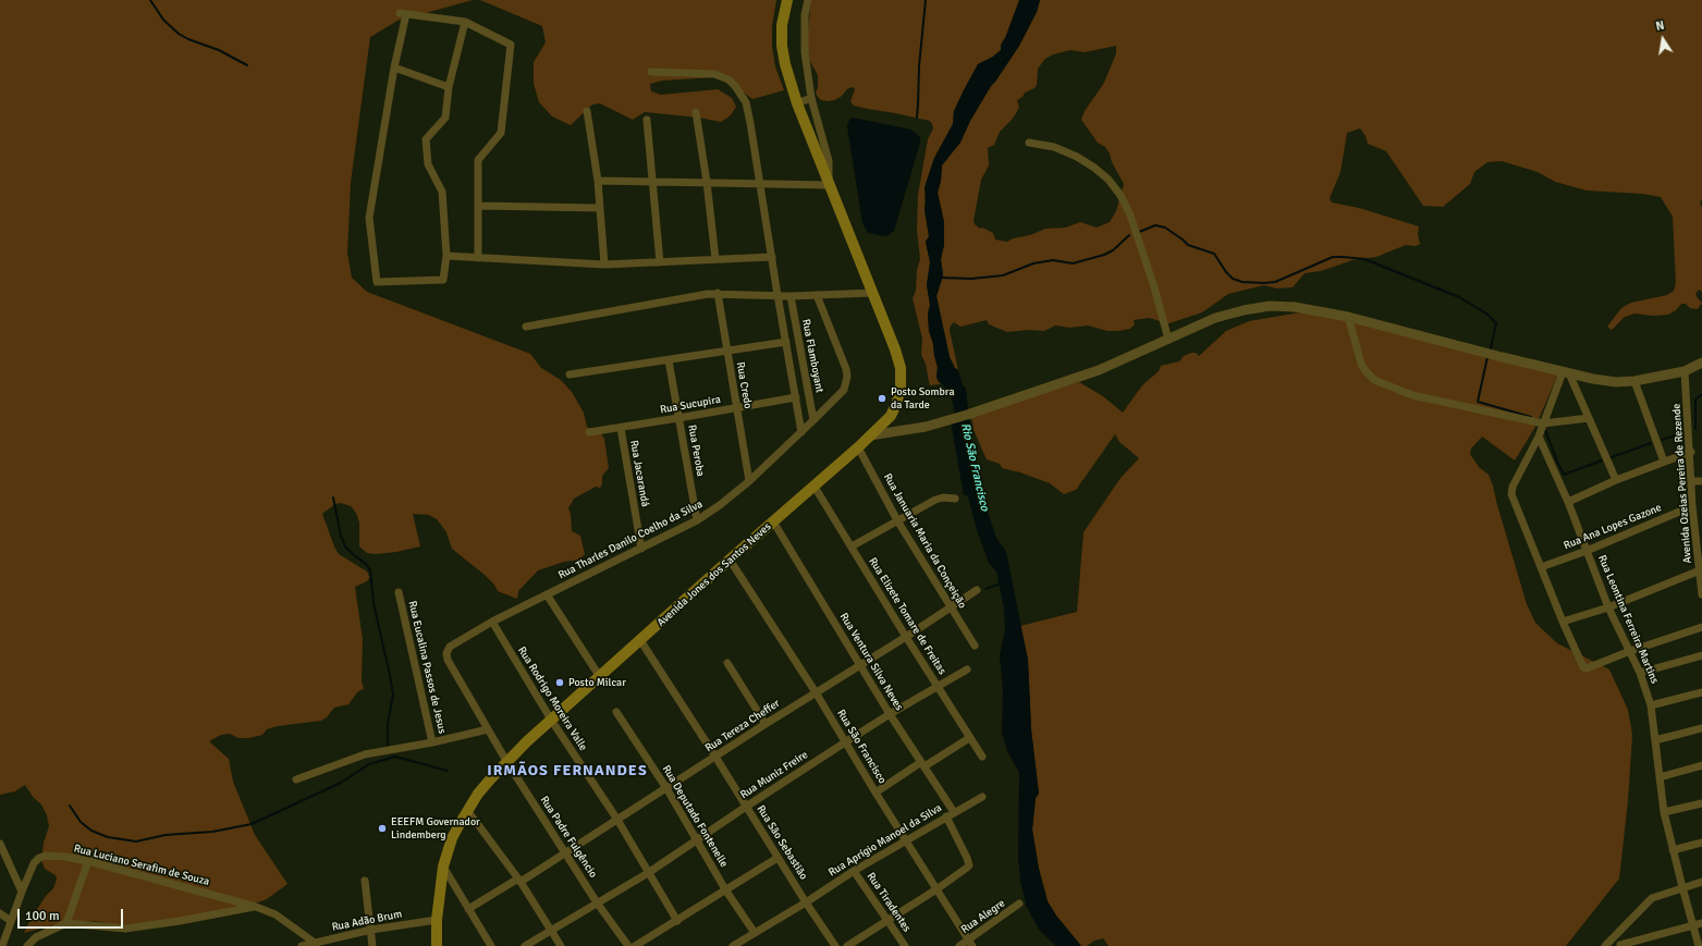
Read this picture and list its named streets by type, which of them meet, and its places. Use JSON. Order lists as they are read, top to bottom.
{
  "streets": {
    "main road": ["Avenida Jones dos Santos Neves"],
    "street": [
      "Rua Flamboyant",
      "Rua Credo",
      "Rua Sucupira",
      "Rua Peroba",
      "Rua Jacarandá",
      "Avenida Ozeias Pereira de Rezende",
      "Rua Ana Lopes Gazone",
      "Rua Tharles Danilo Coelho da Silva",
      "Rua Januaria Maria da Conçeição",
      "Rua Elizete Tomare de Freitas",
      "Rua Leontina Ferreira Martins",
      "Rua Ventura Silva Neves",
      "Rua Eucalina Passos de Jesus",
      "Rua Rodrigo Moreira Valle",
      "Rua Tereza Cheffer",
      "Rua São Francisco",
      "Rua Muniz Freire",
      "Rua Deputado Fontenelle",
      "Rua Padre Fulgêncio",
      "Rua Aprígio Manoel da Silva",
      "Rua São Sebastião",
      "Rua Luciano Serafim de Souza",
      "Rua Tiradentes",
      "Rua Alegre",
      "Rua Adão Brum"
    ]
  },
  "crossings": [
    ["Rua Flamboyant", "Rua Tharles Danilo Coelho da Silva"],
    ["Rua Credo", "Rua Sucupira"],
    ["Rua Credo", "Rua Tharles Danilo Coelho da Silva"],
    ["Rua Sucupira", "Rua Peroba"],
    ["Rua Sucupira", "Rua Jacarandá"],
    ["Rua Peroba", "Rua Tharles Danilo Coelho da Silva"],
    ["Rua Jacarandá", "Rua Tharles Danilo Coelho da Silva"],
    ["Avenida Ozeias Pereira de Rezende", "Rua Ana Lopes Gazone"],
    ["Rua Ana Lopes Gazone", "Rua Leontina Ferreira Martins"],
    ["Rua Tharles Danilo Coelho da Silva", "Rua Rodrigo Moreira Valle"],
    ["Rua Tharles Danilo Coelho da Silva", "Rua Padre Fulgêncio"],
    ["Rua Januaria Maria da Conçeição", "Avenida Jones dos Santos Neves"],
    ["Rua Januaria Maria da Conçeição", "Rua Tereza Cheffer"],
    ["Avenida Jones dos Santos Neves", "Rua Elizete Tomare de Freitas"],
    ["Avenida Jones dos Santos Neves", "Rua Ventura Silva Neves"],
    ["Avenida Jones dos Santos Neves", "Rua Rodrigo Moreira Valle"],
    ["Avenida Jones dos Santos Neves", "Rua São Francisco"],
    ["Avenida Jones dos Santos Neves", "Rua Padre Fulgêncio"],
    ["Avenida Jones dos Santos Neves", "Rua São Sebastião"],
    ["Avenida Jones dos Santos Neves", "Rua Adão Brum"],
    ["Rua Elizete Tomare de Freitas", "Rua Tereza Cheffer"],
    ["Rua Elizete Tomare de Freitas", "Rua Muniz Freire"],
    ["Rua Ventura Silva Neves", "Rua Tereza Cheffer"],
    ["Rua Ventura Silva Neves", "Rua Muniz Freire"],
    ["Rua Ventura Silva Neves", "Rua Aprígio Manoel da Silva"],
    ["Rua Eucalina Passos de Jesus", "Rua Padre Fulgêncio"],
    ["Rua Rodrigo Moreira Valle", "Rua Tereza Cheffer"],
    ["Rua Rodrigo Moreira Valle", "Rua Muniz Freire"],
    ["Rua Tereza Cheffer", "Rua São Francisco"],
    ["Rua Tereza Cheffer", "Rua Deputado Fontenelle"],
    ["Rua Tereza Cheffer", "Rua Padre Fulgêncio"],
    ["Rua Tereza Cheffer", "Rua São Sebastião"],
    ["Rua São Francisco", "Rua Muniz Freire"],
    ["Rua São Francisco", "Rua Aprígio Manoel da Silva"],
    ["Rua São Francisco", "Rua Alegre"],
    ["Rua Muniz Freire", "Rua Deputado Fontenelle"],
    ["Rua Muniz Freire", "Rua Padre Fulgêncio"],
    ["Rua Muniz Freire", "Rua São Sebastião"],
    ["Rua Deputado Fontenelle", "Rua Aprígio Manoel da Silva"],
    ["Rua Aprígio Manoel da Silva", "Rua São Sebastião"],
    ["Rua Aprígio Manoel da Silva", "Rua Tiradentes"],
    ["Rua Luciano Serafim de Souza", "Rua Adão Brum"]
  ],
  "districts": ["IRMÃOS FERNANDES"],
  "water": ["Rio São Francisco"],
  "places": ["Posto Sombra da Tarde", "Posto Milcar", "EEEFM Governador Lindemberg"],
  "scale_bar": "100 m",
  "north": "top"
}
